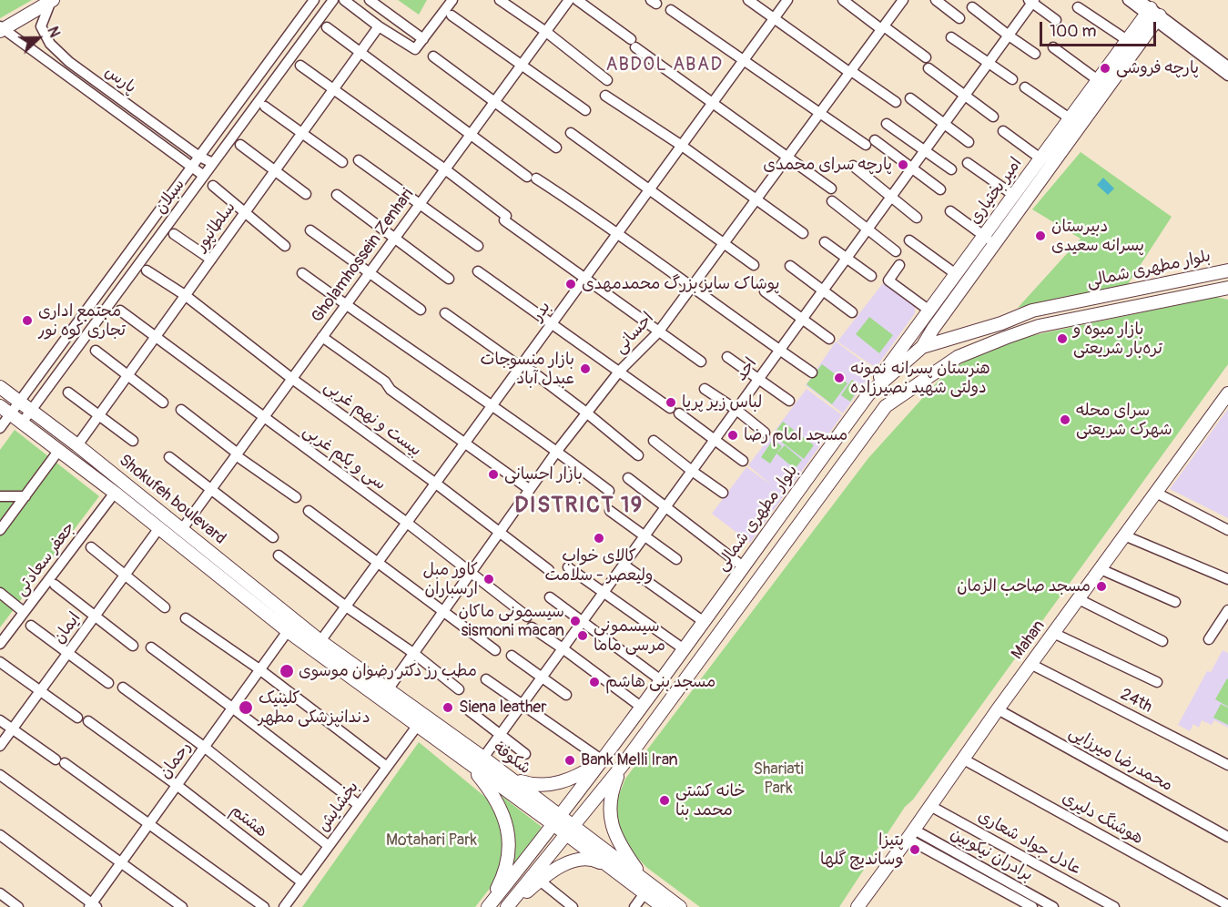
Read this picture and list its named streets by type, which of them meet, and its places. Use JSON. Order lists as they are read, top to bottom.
{
  "streets": {
    "main road": [
      "امیر بختیاری",
      "بلوار مطهری شمالی",
      "Shokufeh boulevard",
      "Mahan",
      "شکوفه"
    ],
    "street": [
      "پارس",
      "سبلان",
      "سلطانپور",
      "Gholamhossein Zenhari",
      "بدر",
      "احسانی",
      "احد",
      "بیست و نهم غربی",
      "سی و یکم غربی",
      "جعفر سعادتی",
      "ایمان",
      "24th",
      "محمدرضا میرزایی",
      "رحمان",
      "بخشایش",
      "هوشنگ دلیری",
      "هشتم",
      "عادل جواد شعاری",
      "برادران نیکوبین"
    ]
  },
  "crossings": [
    ["پارس", "سبلان"],
    ["امیر بختیاری", "بلوار مطهری شمالی"],
    ["سبلان", "Shokufeh boulevard"],
    ["سلطانپور", "بیست و نهم غربی"],
    ["سلطانپور", "سی و یکم غربی"],
    ["سلطانپور", "Shokufeh boulevard"],
    ["Gholamhossein Zenhari", "بیست و نهم غربی"],
    ["Gholamhossein Zenhari", "سی و یکم غربی"],
    ["Gholamhossein Zenhari", "Shokufeh boulevard"],
    ["بلوار مطهری شمالی", "شکوفه"],
    ["بدر", "بیست و نهم غربی"],
    ["بدر", "سی و یکم غربی"],
    ["بدر", "Shokufeh boulevard"],
    ["بدر", "شکوفه"],
    ["احسانی", "بیست و نهم غربی"],
    ["احسانی", "سی و یکم غربی"],
    ["احسانی", "شکوفه"],
    ["احد", "شکوفه"],
    ["Shokufeh boulevard", "جعفر سعادتی"],
    ["Shokufeh boulevard", "ایمان"],
    ["Shokufeh boulevard", "شکوفه"],
    ["Shokufeh boulevard", "رحمان"],
    ["Mahan", "24th"],
    ["Mahan", "محمدرضا میرزایی"],
    ["Mahan", "هوشنگ دلیری"],
    ["Mahan", "عادل جواد شعاری"],
    ["Mahan", "برادران نیکوبین"],
    ["شکوفه", "بخشایش"],
    ["رحمان", "هشتم"],
    ["بخشایش", "هشتم"]
  ],
  "districts": ["ABDOL ABAD", "DISTRICT 19"],
  "parks": ["Shariati Park", "Motahari Park"],
  "places": [
    "پارچه فروشی",
    "پارچه سرای محمدی",
    "دبیرستان پسرانه سعیدی",
    "پوشاک سایز بزرگ محمدمهدی",
    "مجتمع اداری تجاری کوه نور",
    "بازار میوه و تره‌بار شریعتی",
    "بازار منسوجات عبدل آباد",
    "هنرستان پسرانه نمونه دولتی شهید نصیرزاده",
    "لباس زیر پریا",
    "سرای محله شهرک شریعتی",
    "مسجد امام رضا",
    "بازار احسانی",
    "کالای خواب ولیعصر - سلامت",
    "كاور مبل ارسباران",
    "مسجد صاحب الزمان",
    "سیسمونی ماکان sismoni macan",
    "سیسمونی مرسی ماما",
    "مطب رز دکتر رضوان موسوی",
    "مسجد بنی هاشم",
    "کلینیک دندانپزشکی مطهر",
    "Siena leather",
    "Bank Melli Iran",
    "خانه کشتی محمد بنا",
    "پتیزا وساندیچ گلها"
  ],
  "scale_bar": "100 m",
  "north": "right"
}
